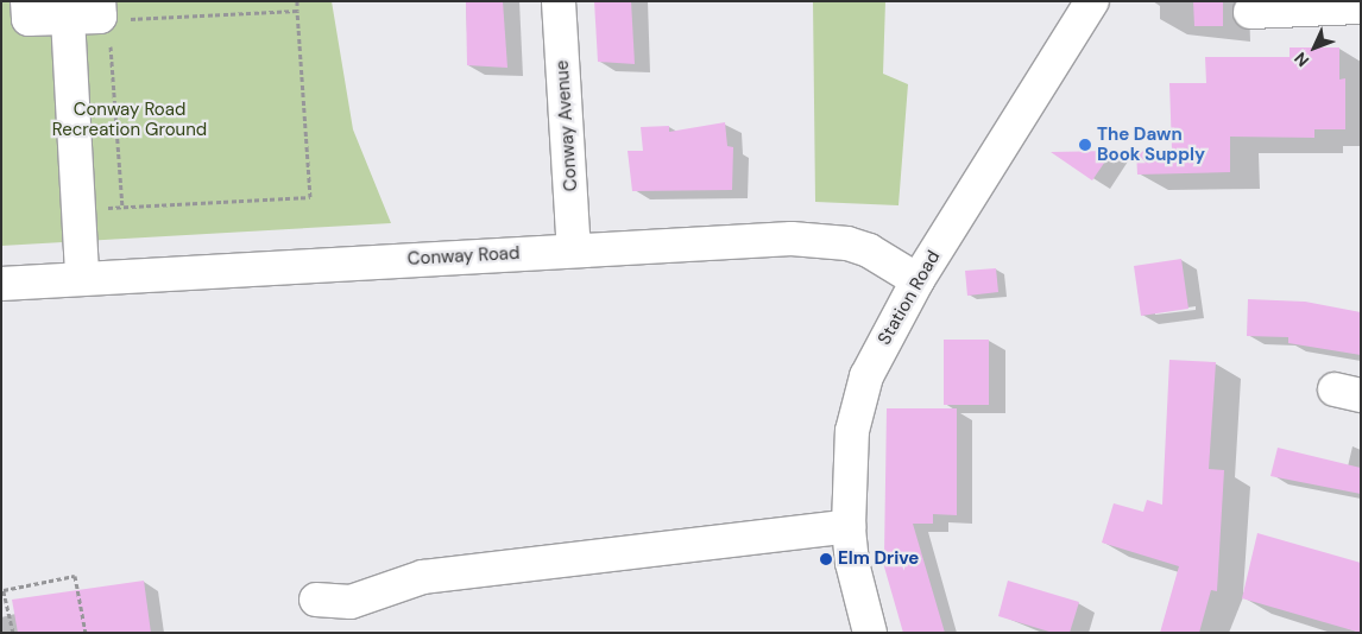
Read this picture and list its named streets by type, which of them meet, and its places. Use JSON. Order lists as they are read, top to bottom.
{
  "streets": {
    "street": ["Conway Avenue", "Conway Road", "Station Road"]
  },
  "crossings": [
    ["Conway Avenue", "Conway Road"],
    ["Conway Road", "Station Road"]
  ],
  "parks": ["Conway Road Recreation Ground"],
  "places": ["The Dawn Book Supply", "Elm Drive"],
  "north": "bottom left"
}
